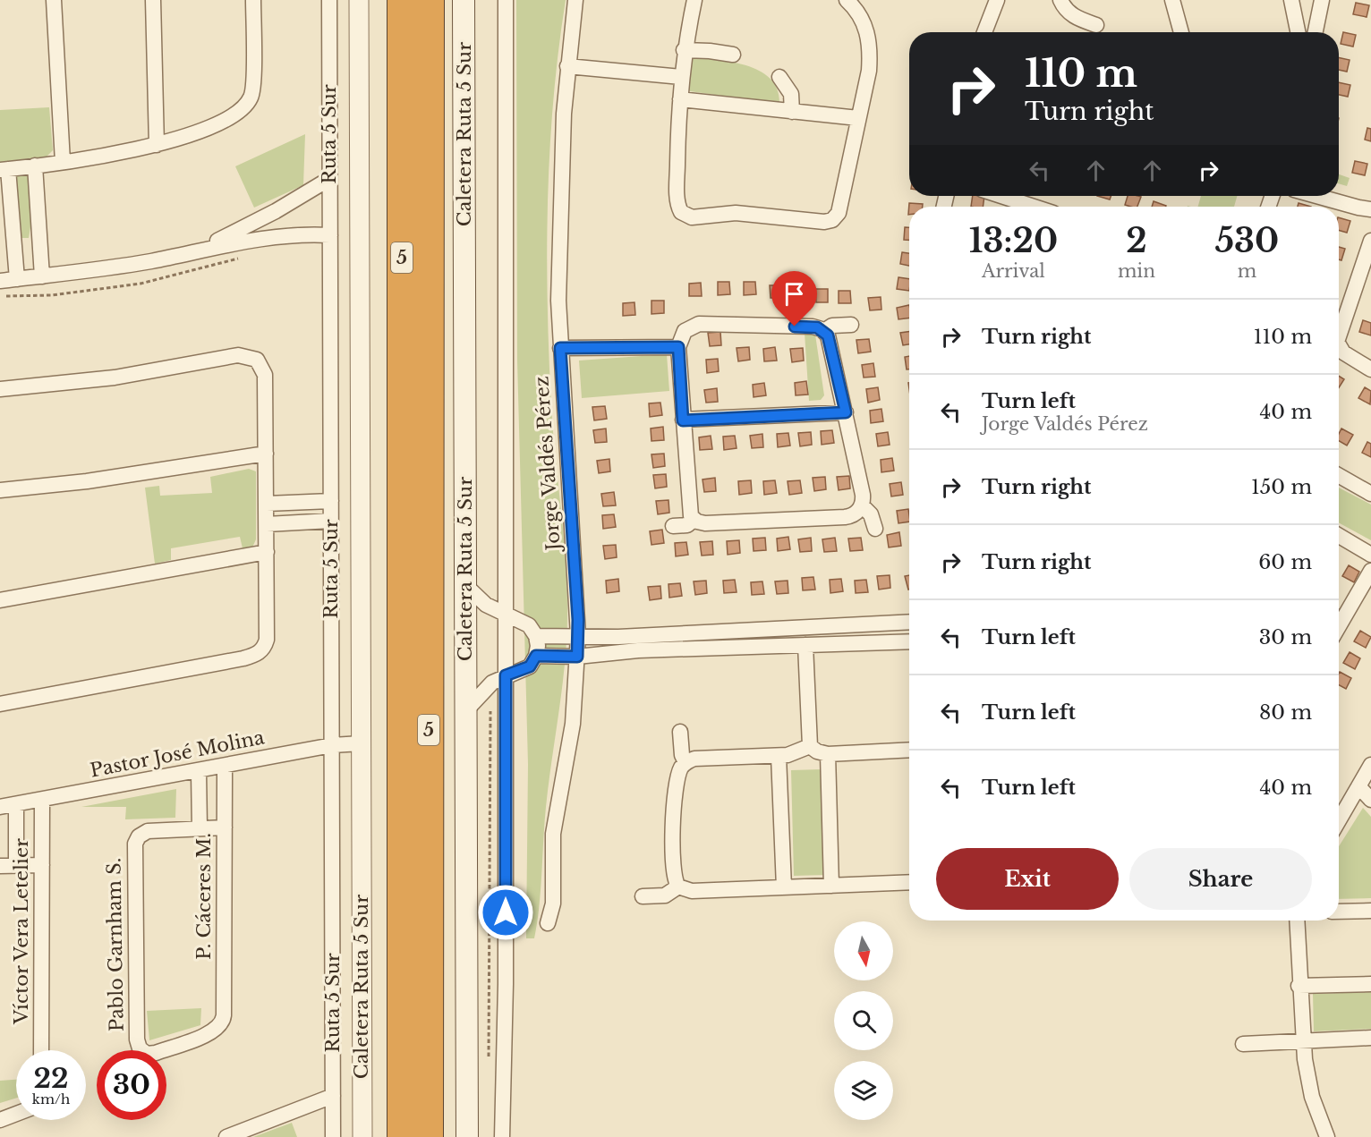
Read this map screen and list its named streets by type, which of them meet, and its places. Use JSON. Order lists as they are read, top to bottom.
{
  "streets": {
    "highway": ["5"],
    "main road": ["Caletera Ruta 5 Sur"],
    "street": [
      "Ruta 5 Sur",
      "Jorge Valdés Pérez",
      "Pastor José Molina",
      "P. Cáceres M.",
      "Víctor Vera Letelier",
      "Pablo Garnham S."
    ]
  },
  "crossings": [
    ["Ruta 5 Sur", "Pastor José Molina"],
    ["Caletera Ruta 5 Sur", "Pastor José Molina"],
    ["Pastor José Molina", "P. Cáceres M."],
    ["Pastor José Molina", "Víctor Vera Letelier"]
  ],
  "north": "bottom",
  "page": {
    "turn": ["110 m", "Turn right"],
    "eta": [
      "13:20",
      "Arrival",
      "2",
      "min",
      "530",
      "m"
    ],
    "list": [
      {
        "name": "Turn right",
        "value": "110 m"
      },
      {
        "name": "Turn left",
        "note": "Jorge Valdés Pérez",
        "value": "40 m"
      },
      {
        "name": "Turn right",
        "value": "150 m"
      },
      {
        "name": "Turn right",
        "value": "60 m"
      },
      {
        "name": "Turn left",
        "value": "30 m"
      },
      {
        "name": "Turn left",
        "value": "80 m"
      },
      {
        "name": "Turn left",
        "value": "40 m"
      }
    ],
    "buttons": ["Exit", "Share"],
    "speed": "22 km/h",
    "limit": "30"
  }
}
